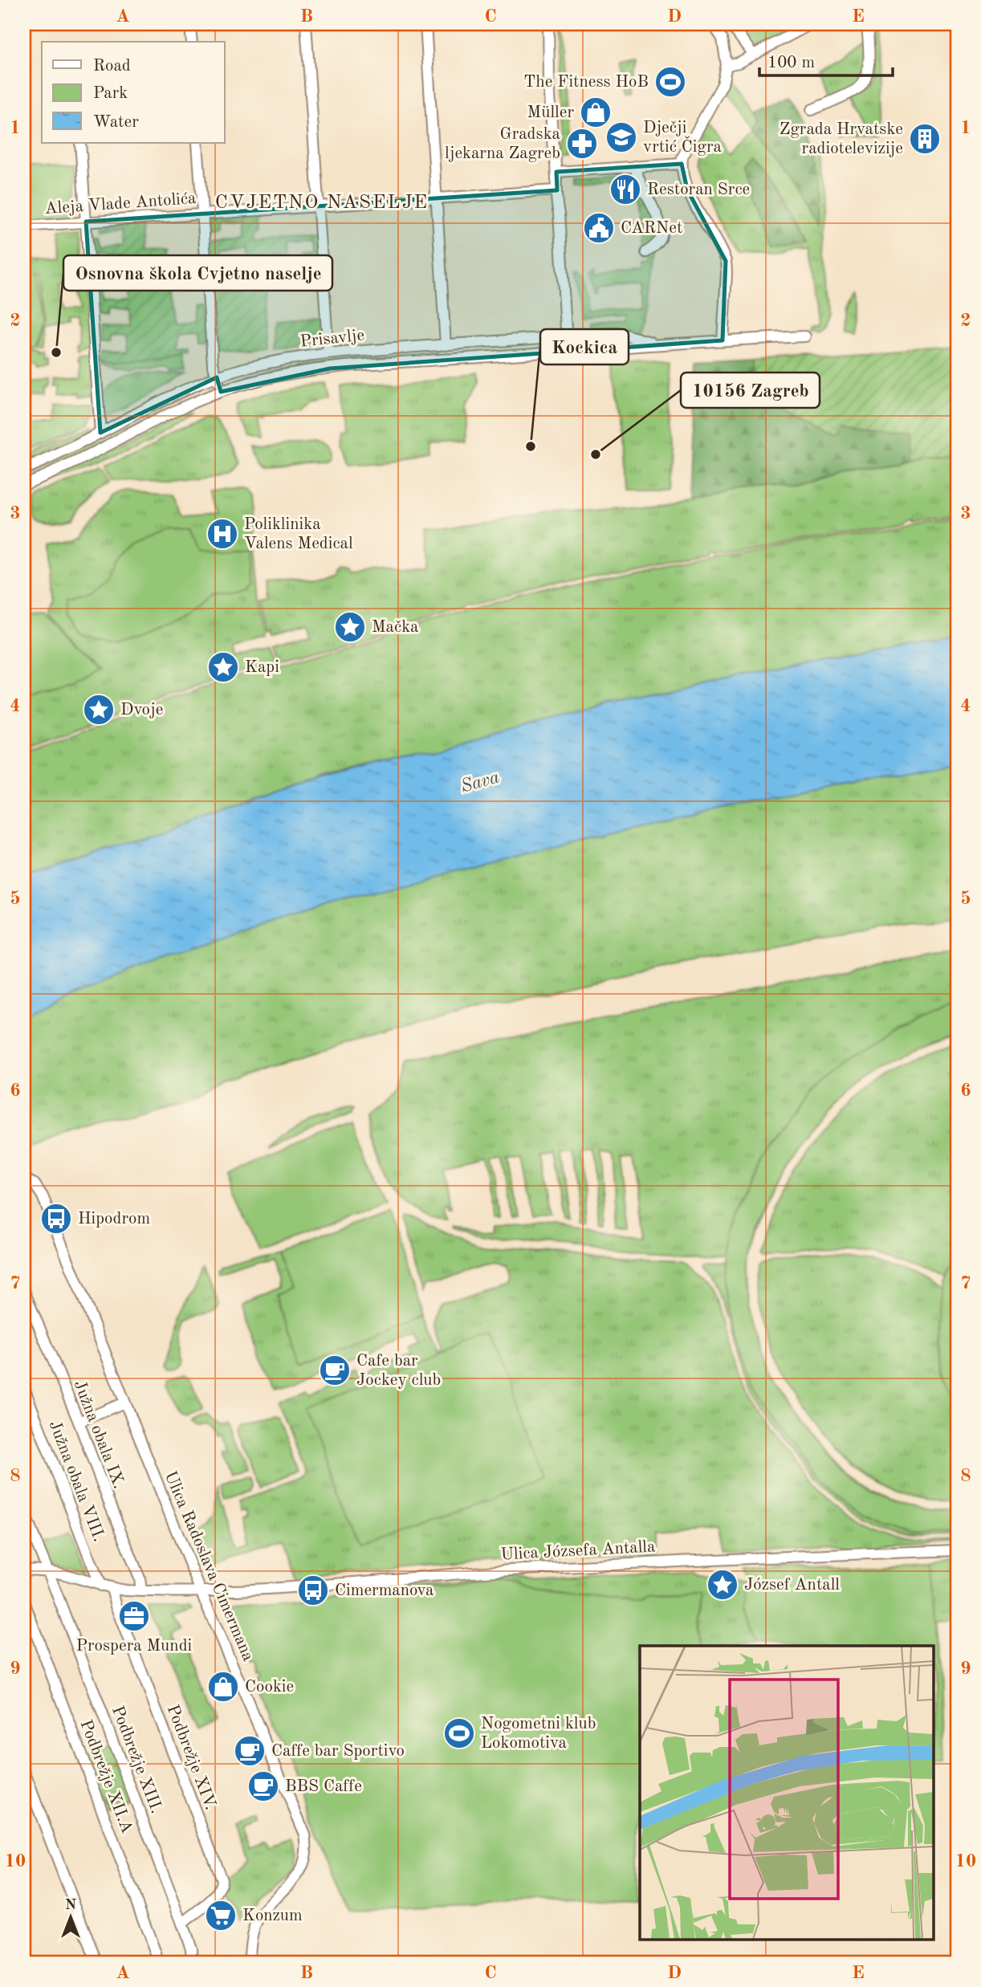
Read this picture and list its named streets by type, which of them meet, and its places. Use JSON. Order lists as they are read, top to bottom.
{
  "streets": {
    "street": [
      "Aleja Vlade Antolića",
      "Prisavlje",
      "Južna obala IX.",
      "Južna obala VIII.",
      "Ulica Józsefa Antalla",
      "Ulica Radoslava Cimermana",
      "Podbrežje XIV.",
      "Podbrežje XIII.",
      "Podbrežje XII.A"
    ]
  },
  "crossings": [
    ["Južna obala IX.", "Ulica Józsefa Antalla"],
    ["Južna obala VIII.", "Ulica Józsefa Antalla"],
    ["Ulica Józsefa Antalla", "Ulica Radoslava Cimermana"],
    ["Ulica Józsefa Antalla", "Podbrežje XIV."],
    ["Ulica Józsefa Antalla", "Podbrežje XIII."],
    ["Podbrežje XIV.", "Podbrežje XIII."]
  ],
  "districts": ["CVJETNO NASELJE"],
  "water": ["Sava"],
  "places": {
    "sports": ["The Fitness HoB", "Nogometni klub Lokomotiva"],
    "shop": ["Müller", "Cookie"],
    "school or university": ["Dječji vrtić Čigra"],
    "building": ["Zgrada Hrvatske radiotelevizije"],
    "pharmacy": ["Gradska ljekarna Zagreb"],
    "restaurant": ["Restoran Srce"],
    "public building": ["CARNet"],
    "other": ["Osnovna škola Cvjetno naselje", "Kockica", "10156 Zagreb"],
    "hospital": ["Poliklinika Valens Medical"],
    "place": [
      "Mačka",
      "Kapi",
      "Dvoje",
      "József Antall"
    ],
    "bus stop": ["Hipodrom", "Cimermanova"],
    "cafe": ["Cafe bar Jockey club", "Caffe bar Sportivo", "BBS Caffe"],
    "office": ["Prospera Mundi"],
    "supermarket": ["Konzum"]
  },
  "legend": ["Road", "Park", "Water"],
  "scale_bar": "100 m",
  "north": "top",
  "grid": {
    "columns": [
      "A",
      "B",
      "C",
      "D",
      "E"
    ],
    "rows": [
      "1",
      "2",
      "3",
      "4",
      "5",
      "6",
      "7",
      "8",
      "9",
      "10"
    ]
  }
}
